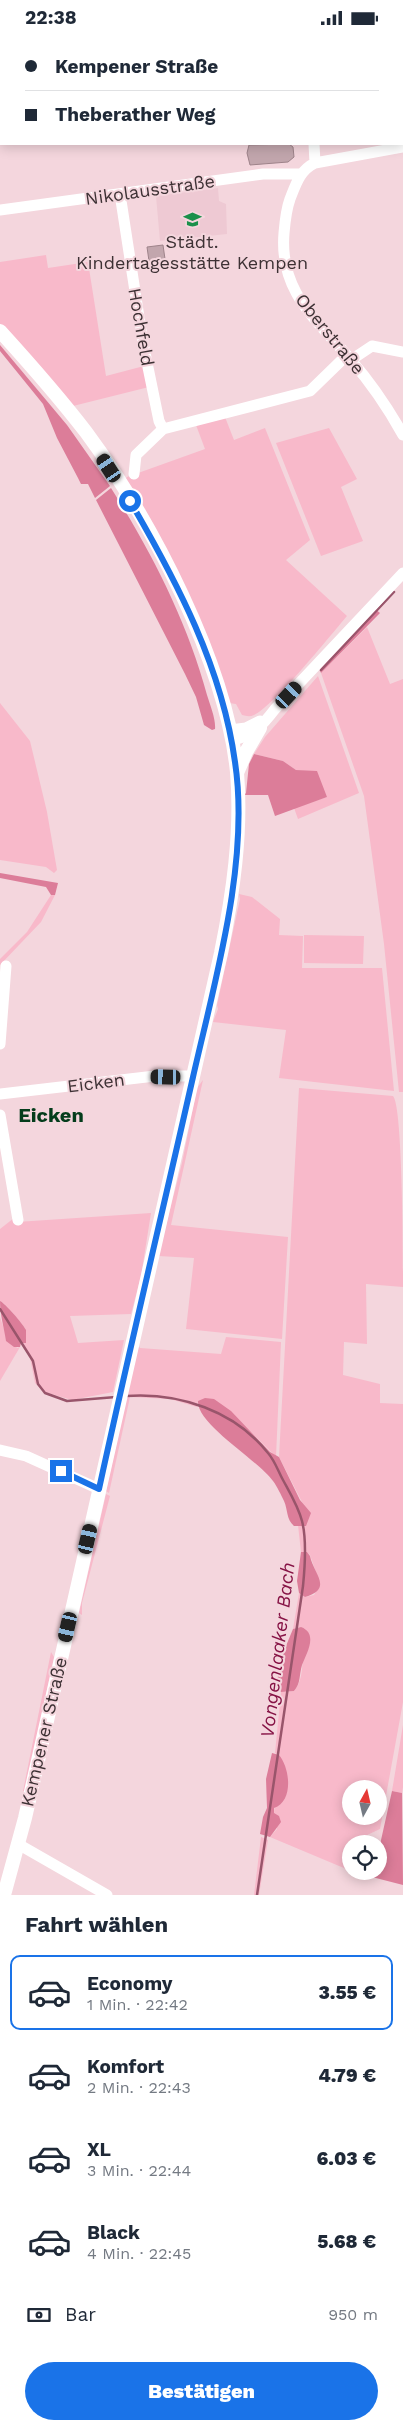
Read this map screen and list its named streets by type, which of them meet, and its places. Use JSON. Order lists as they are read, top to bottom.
{
  "streets": {
    "main road": ["Kempener Straße"],
    "street": [
      "Nikolausstraße",
      "Hochfeld",
      "Oberstraße",
      "Eicken"
    ]
  },
  "crossings": [
    ["Nikolausstraße", "Hochfeld"],
    ["Nikolausstraße", "Oberstraße"],
    ["Eicken", "Kempener Straße"]
  ],
  "districts": ["Eicken"],
  "water": ["Vongenlaaker Bach"],
  "places": {
    "school or university": ["Städt. Kindertagesstätte Kempen"]
  },
  "north": "top",
  "page": {
    "status": "22:38",
    "banner": ["Kempener Straße", "Theberather Weg"],
    "heading": "Fahrt wählen",
    "list": [
      {
        "name": "Economy",
        "note": "1 Min. · 22:42",
        "value": "3.55 €"
      },
      {
        "name": "Komfort",
        "note": "2 Min. · 22:43",
        "value": "4.79 €"
      },
      {
        "name": "XL",
        "note": "3 Min. · 22:44",
        "value": "6.03 €"
      },
      {
        "name": "Black",
        "note": "4 Min. · 22:45",
        "value": "5.68 €"
      }
    ],
    "pay": ["Bar", "950 m"],
    "buttons": "Bestätigen"
  }
}
